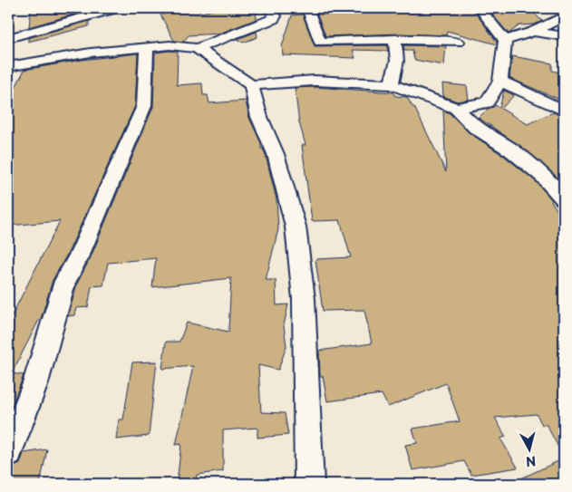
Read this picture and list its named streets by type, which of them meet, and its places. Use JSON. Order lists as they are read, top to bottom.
{
  "north": "bottom"
}
